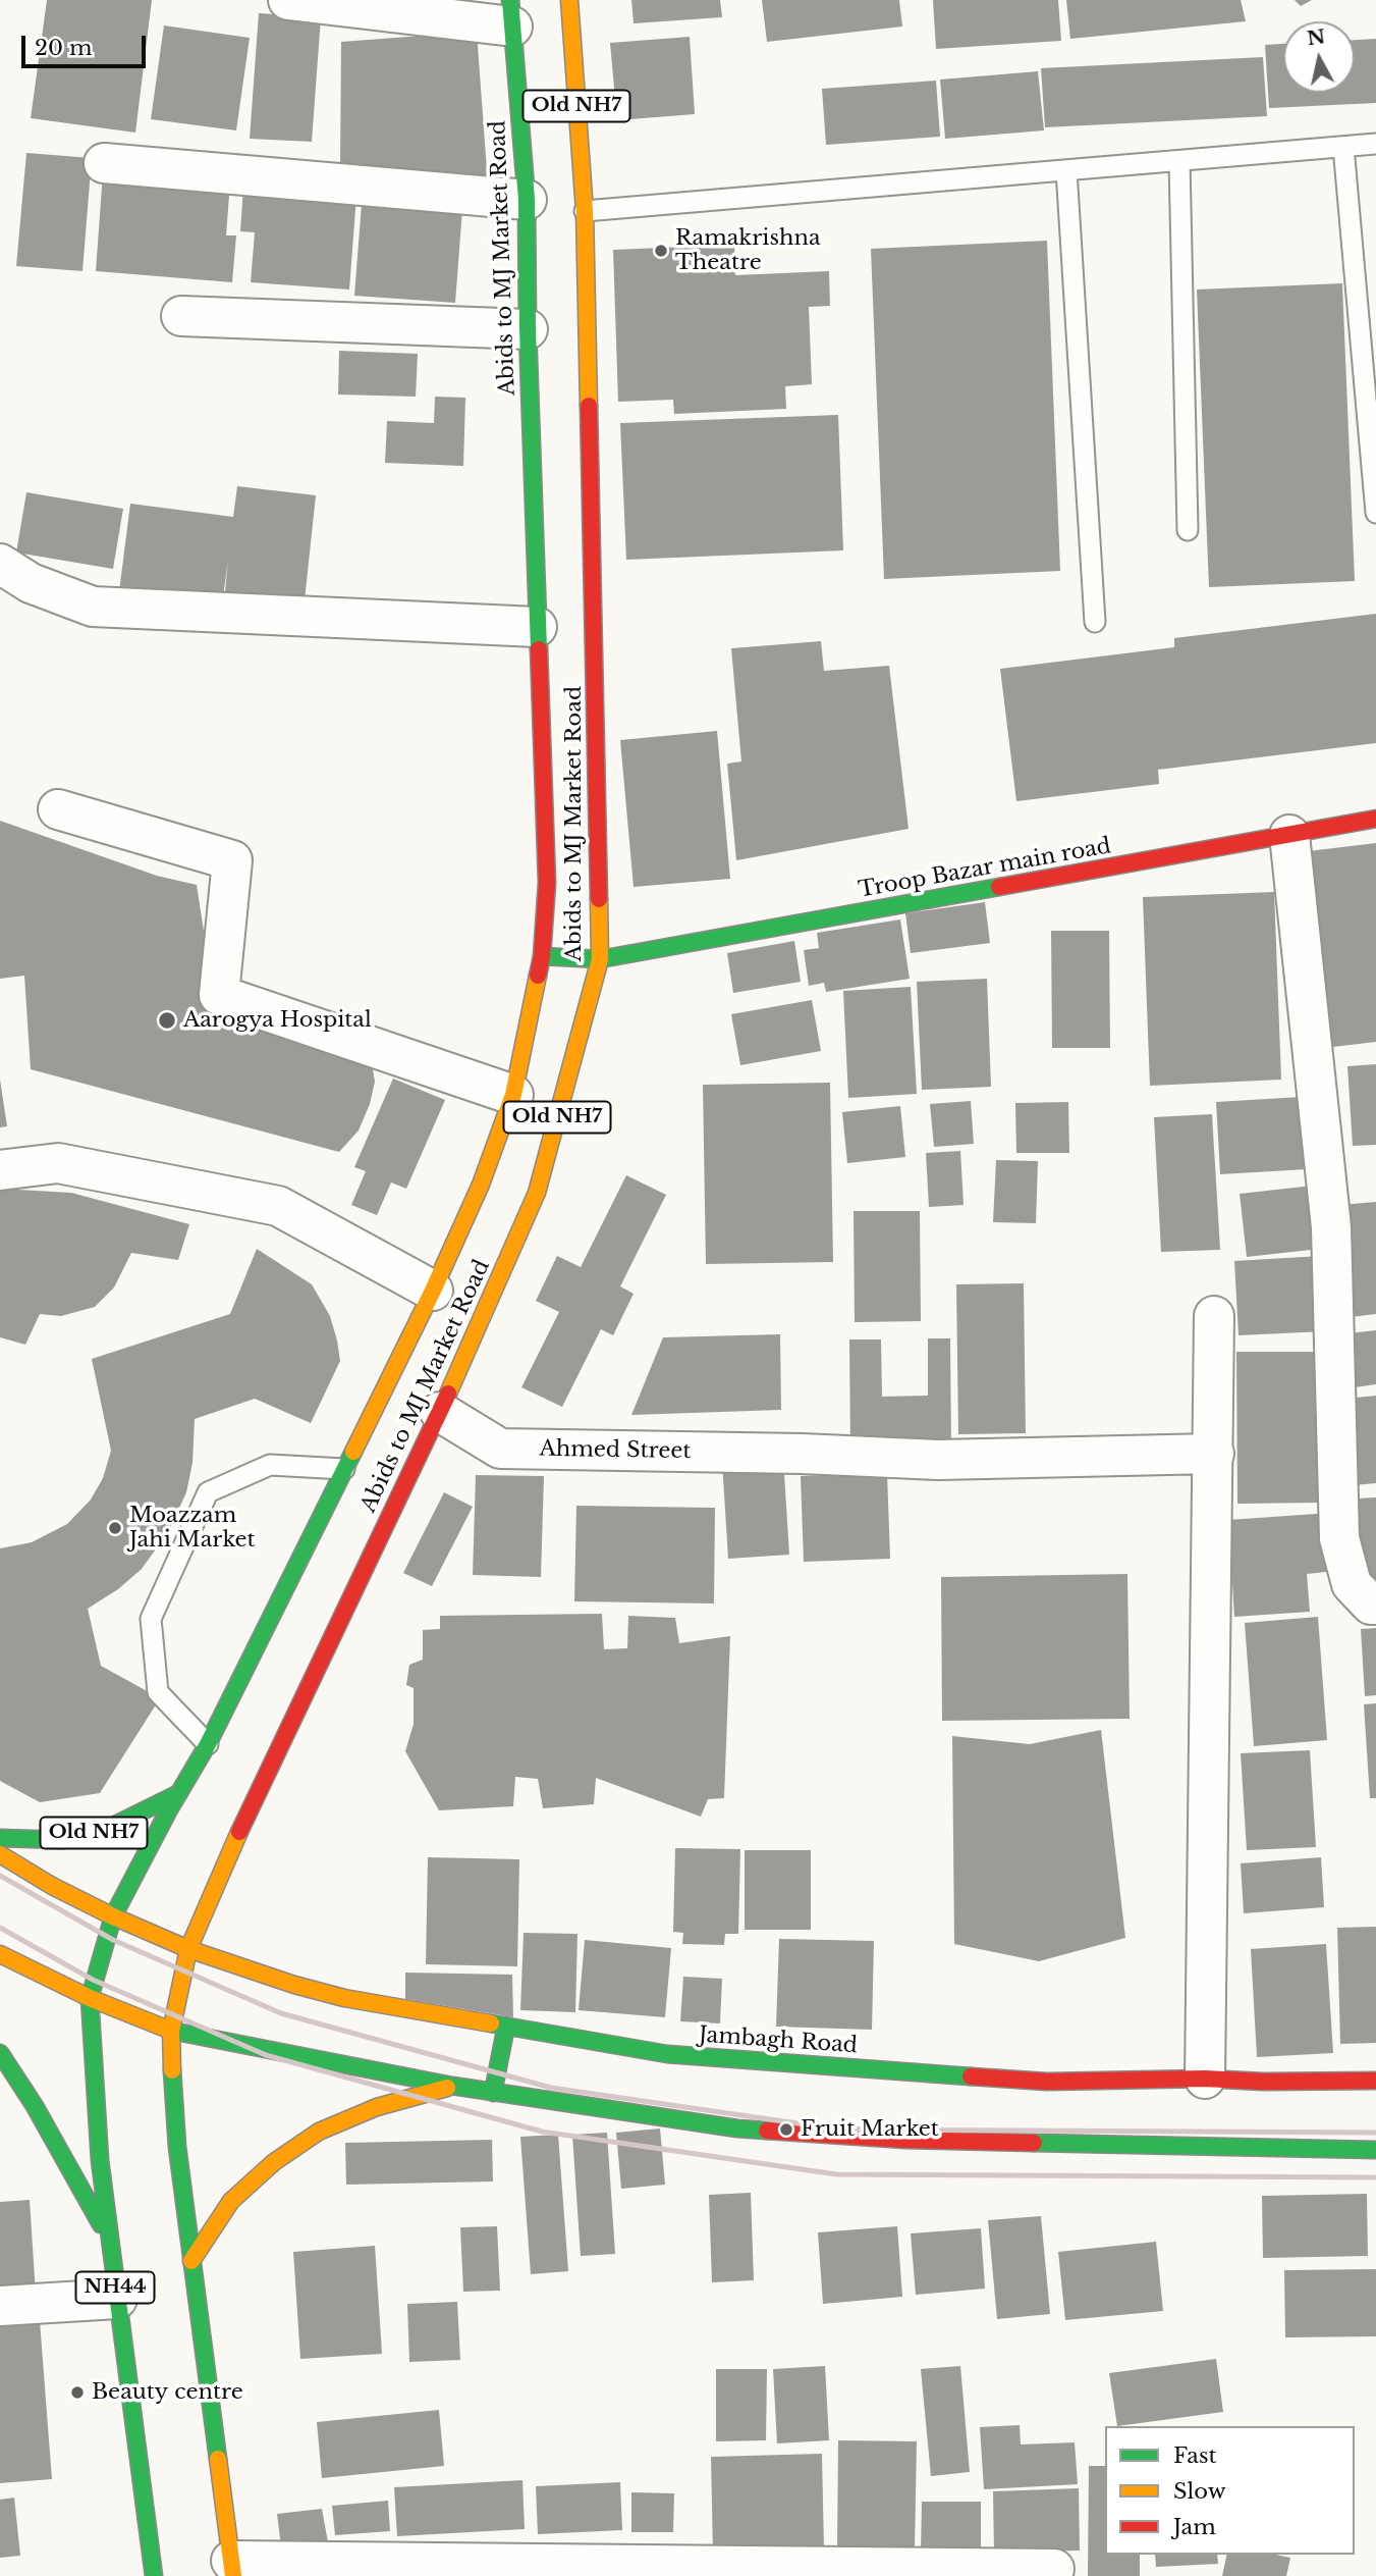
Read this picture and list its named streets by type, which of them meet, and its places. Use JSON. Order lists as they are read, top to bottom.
{
  "streets": {
    "main road": [
      "Old NH7",
      "Abids to MJ Market Road",
      "Troop Bazar main road",
      "Jambagh Road",
      "NH44"
    ],
    "street": ["Ahmed Street"]
  },
  "crossings": [
    ["Old NH7", "Abids to MJ Market Road"],
    ["Old NH7", "Jambagh Road"],
    ["Old NH7", "NH44"],
    ["Abids to MJ Market Road", "Troop Bazar main road"],
    ["Abids to MJ Market Road", "Ahmed Street"],
    ["Abids to MJ Market Road", "Jambagh Road"]
  ],
  "places": [
    "Ramakrishna Theatre",
    "Aarogya Hospital",
    "Moazzam Jahi Market",
    "Fruit Market",
    "Beauty centre"
  ],
  "legend": ["Fast", "Slow", "Jam"],
  "scale_bar": "20 m",
  "north": "top"
}
